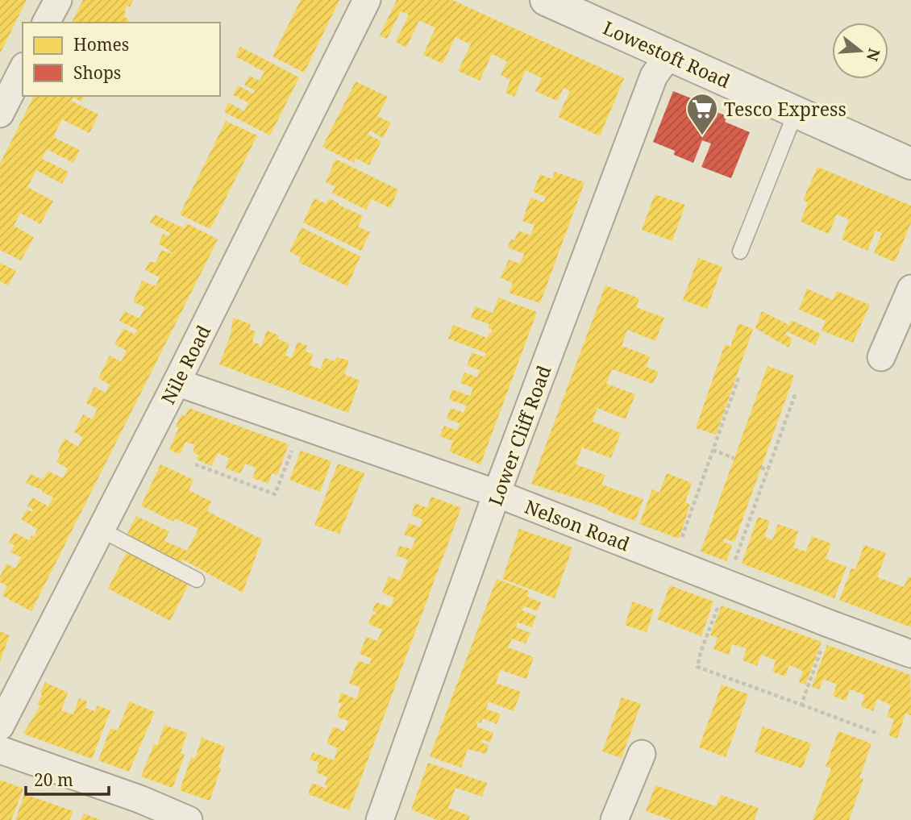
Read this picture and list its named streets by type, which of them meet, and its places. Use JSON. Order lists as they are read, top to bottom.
{
  "streets": {
    "street": [
      "Lowestoft Road",
      "Nile Road",
      "Lower Cliff Road",
      "Nelson Road"
    ]
  },
  "crossings": [
    ["Lowestoft Road", "Lower Cliff Road"],
    ["Nile Road", "Nelson Road"],
    ["Lower Cliff Road", "Nelson Road"]
  ],
  "places": {
    "supermarket": ["Tesco Express"]
  },
  "legend": ["Homes", "Shops"],
  "scale_bar": "20 m",
  "north": "right"
}
